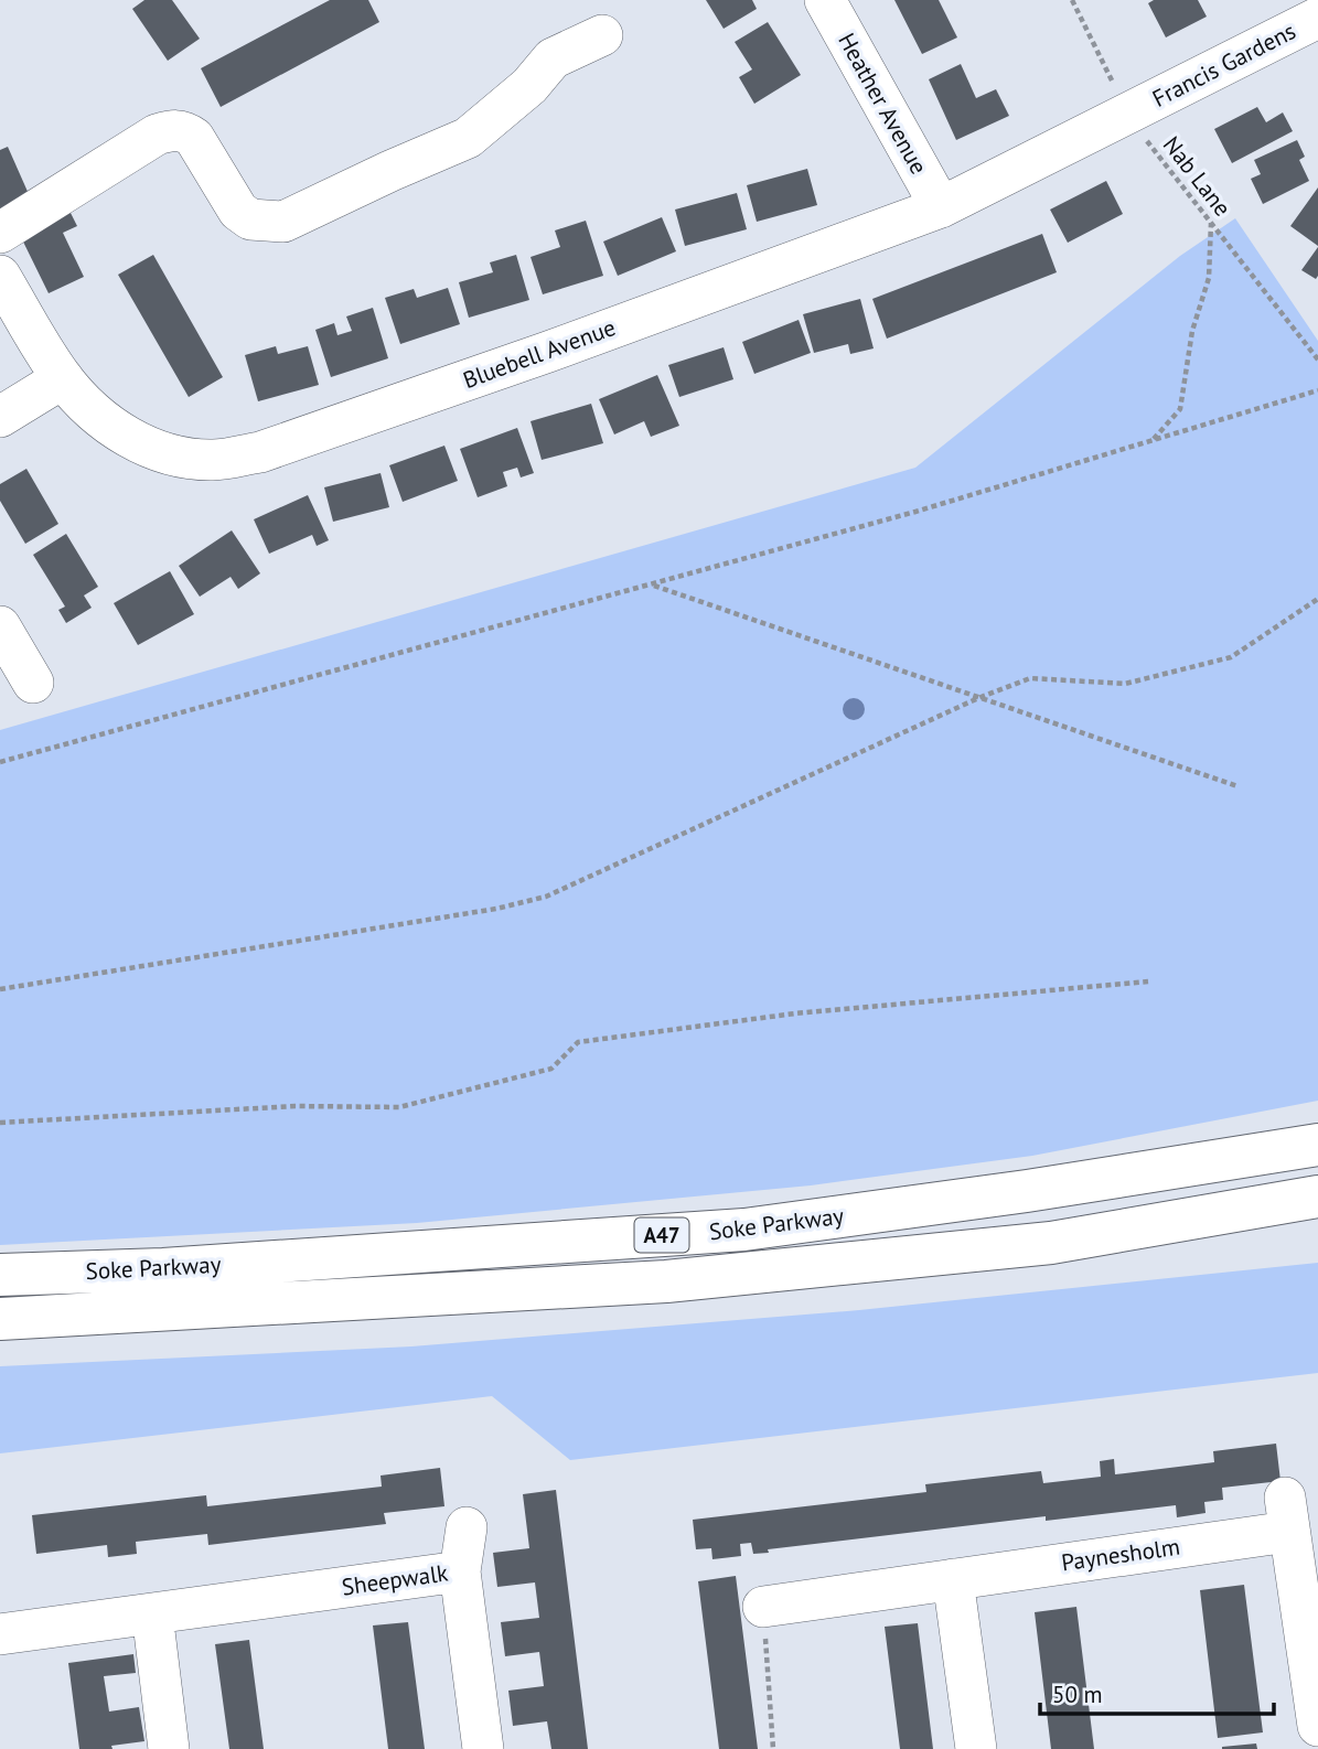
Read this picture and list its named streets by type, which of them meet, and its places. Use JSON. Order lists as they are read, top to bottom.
{
  "streets": {
    "highway": ["Soke Parkway", "A47"],
    "street": [
      "Francis Gardens",
      "Heather Avenue",
      "Bluebell Avenue",
      "Paynesholm",
      "Sheepwalk"
    ],
    "path": ["Nab Lane"]
  },
  "crossings": [
    ["Francis Gardens", "Nab Lane"],
    ["Francis Gardens", "Bluebell Avenue"],
    ["Heather Avenue", "Bluebell Avenue"],
    ["Nab Lane", "Bluebell Avenue"],
    ["Soke Parkway", "A47"]
  ],
  "scale_bar": "50 m"
}
